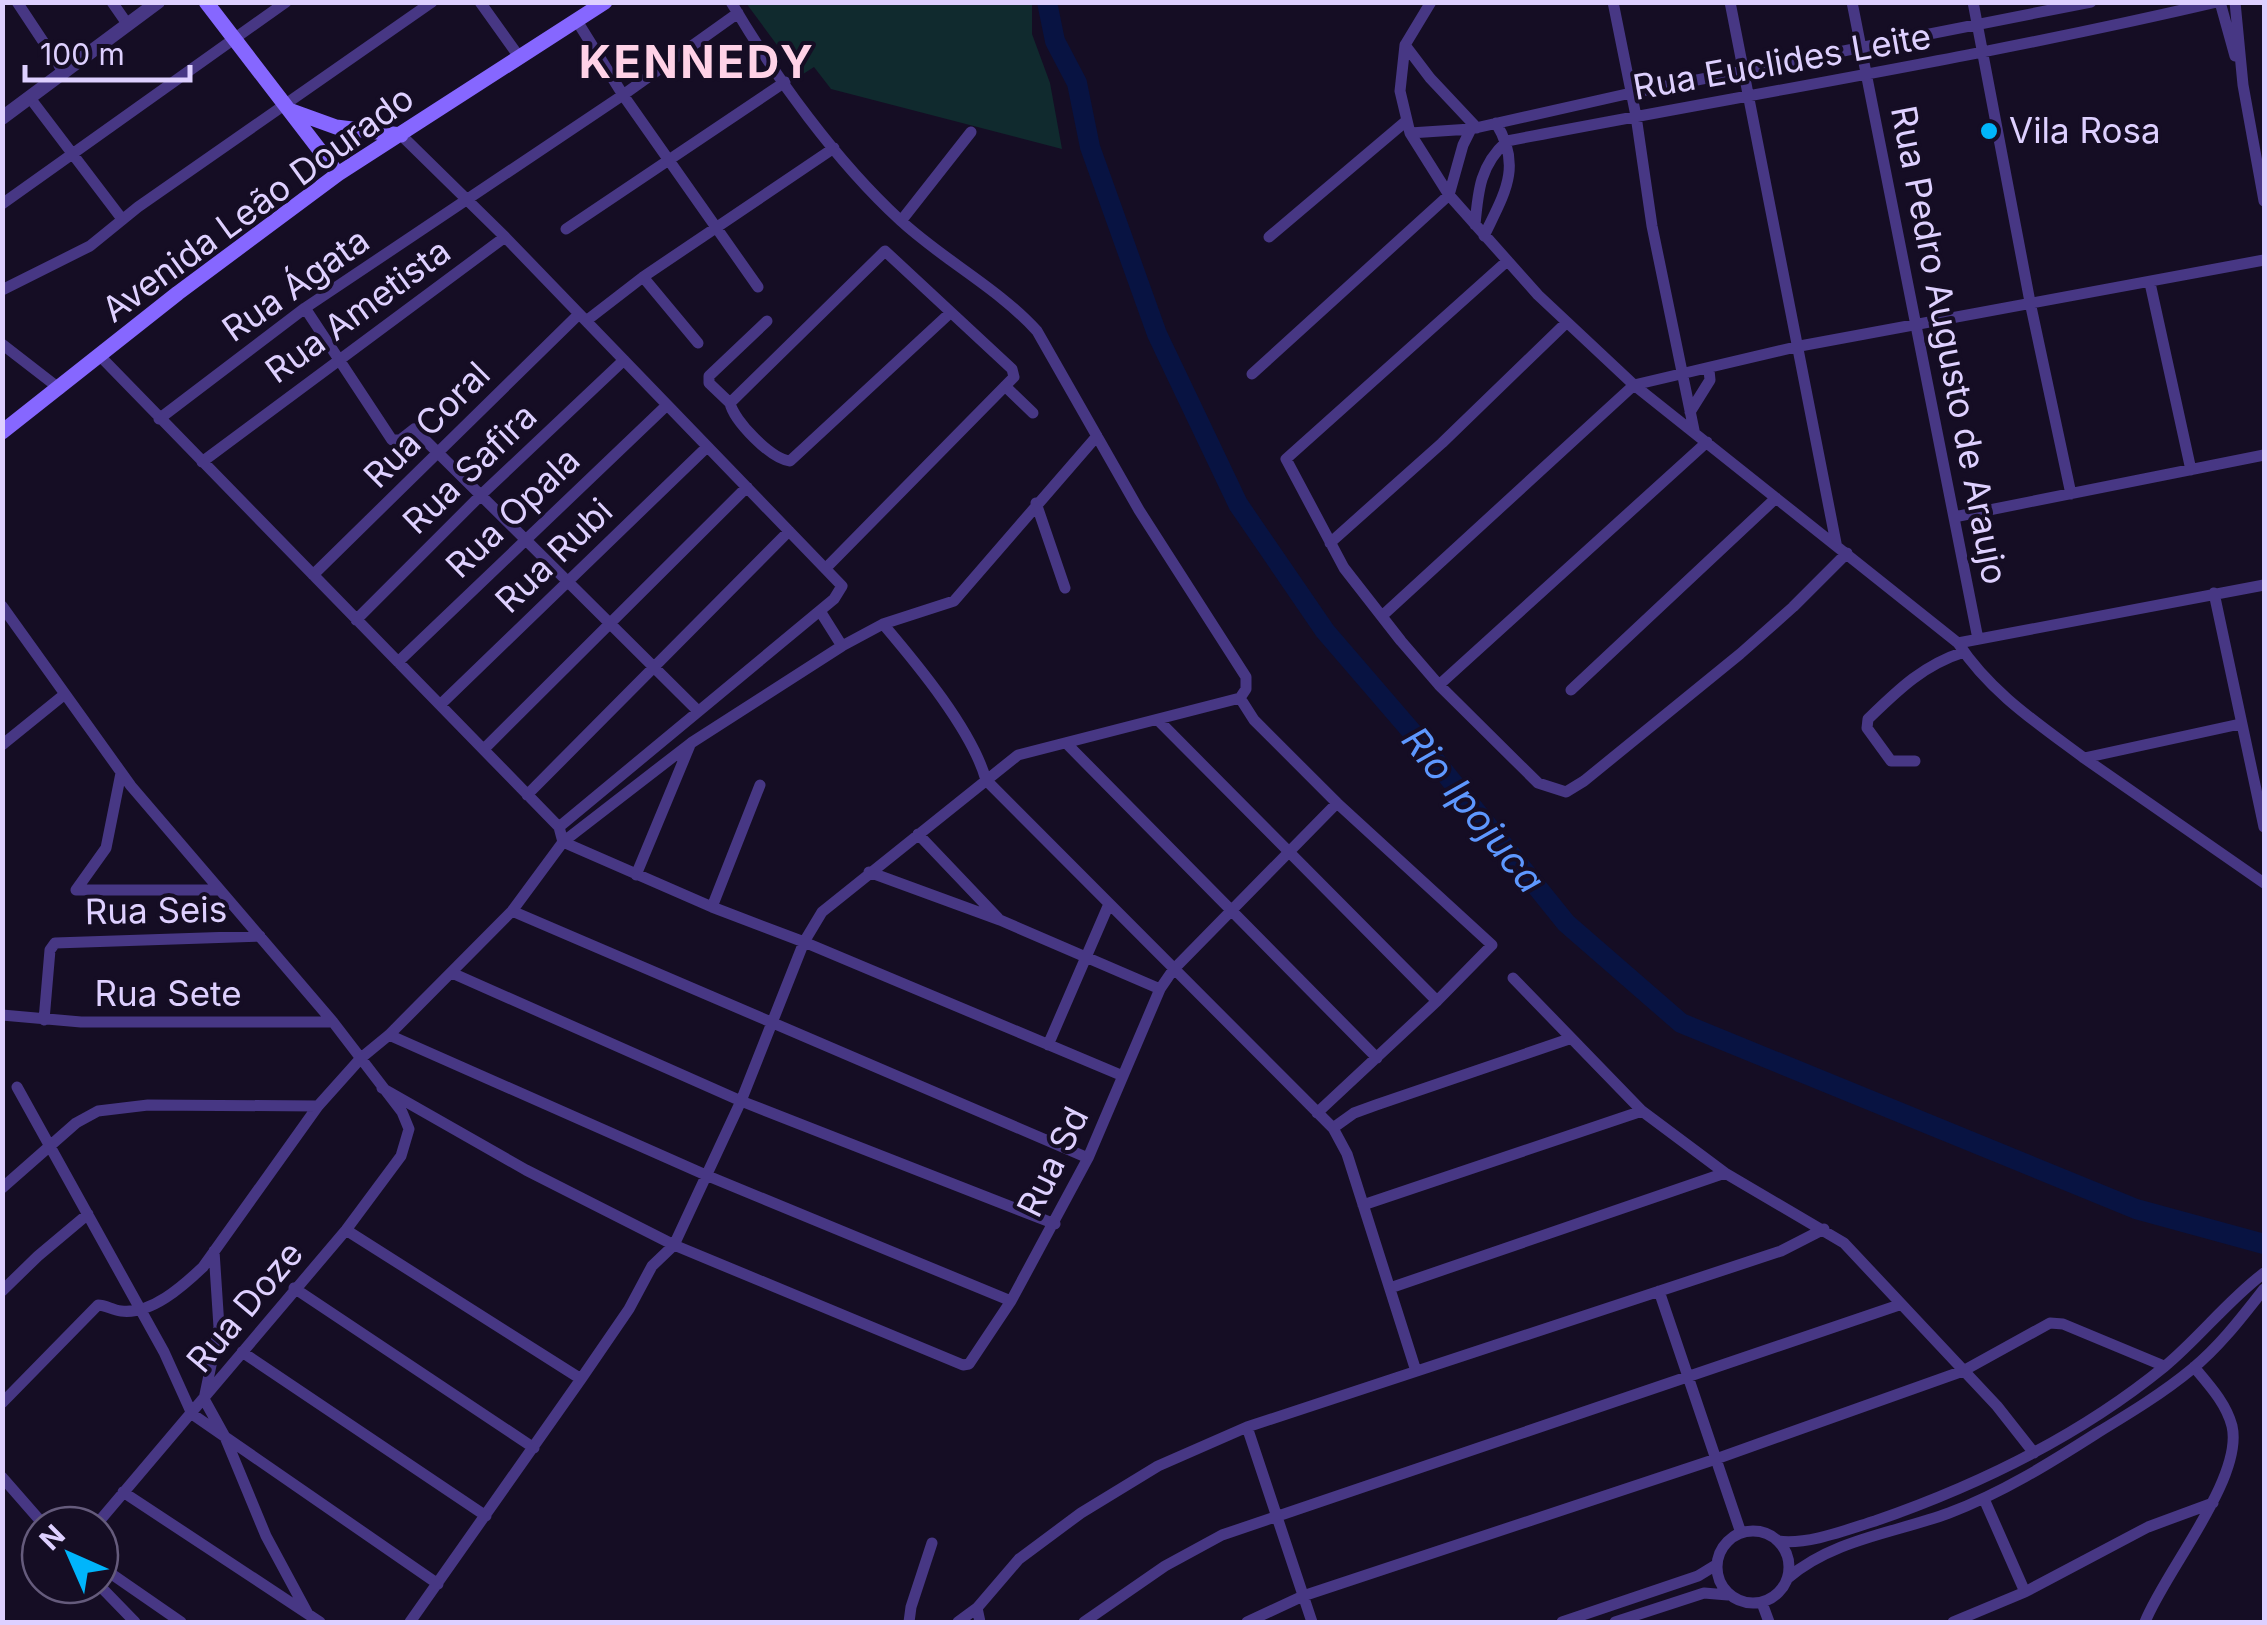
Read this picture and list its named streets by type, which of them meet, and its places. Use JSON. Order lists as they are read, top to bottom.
{
  "streets": {
    "main road": ["Avenida Leão Dourado"],
    "street": [
      "Rua Euclides Leite",
      "Rua Ágata",
      "Rua Ametista",
      "Rua Pedro Augusto de Araujo",
      "Rua Coral",
      "Rua Safira",
      "Rua Opala",
      "Rua Rubi",
      "Rua Seis",
      "Rua Sete",
      "Rua Sd",
      "Rua Doze"
    ]
  },
  "crossings": [
    ["Rua Euclides Leite", "Rua Pedro Augusto de Araujo"],
    ["Avenida Leão Dourado", "Rua Ametista"],
    ["Rua Ágata", "Rua Ametista"],
    ["Rua Seis", "Rua Sete"]
  ],
  "districts": ["KENNEDY"],
  "water": ["Rio Ipojuca"],
  "places": ["Vila Rosa"],
  "scale_bar": "100 m",
  "north": "top left"
}
